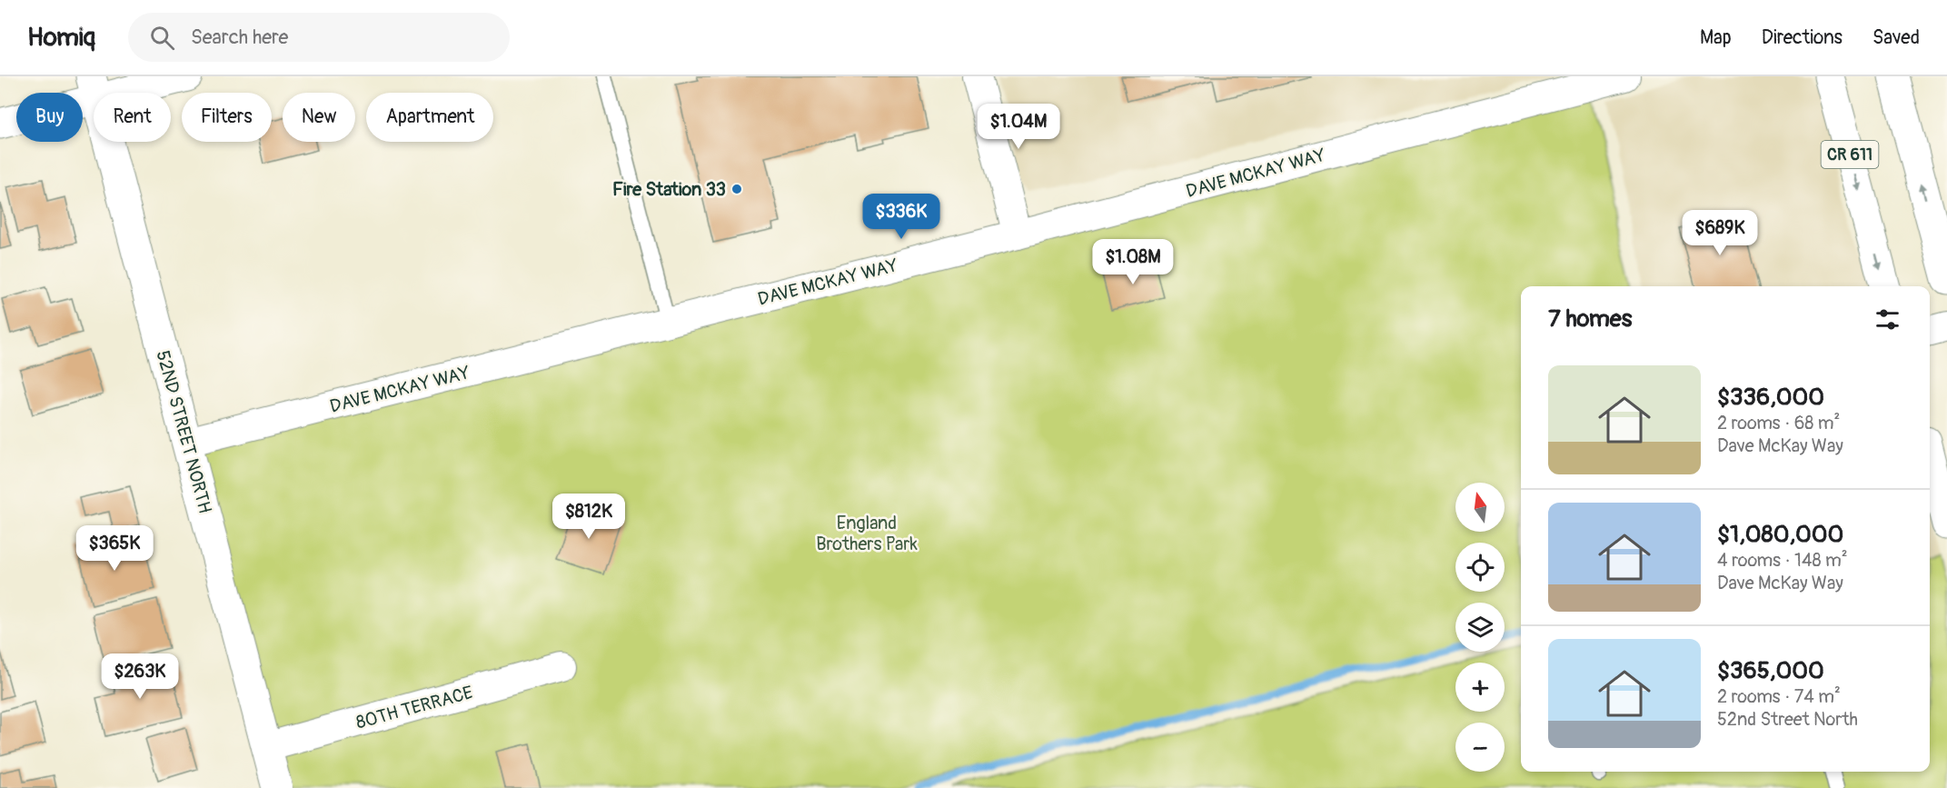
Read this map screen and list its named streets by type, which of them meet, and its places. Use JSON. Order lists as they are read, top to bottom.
{
  "streets": {
    "street": [
      "CR 611",
      "DAVE MCKAY WAY",
      "52ND STREET NORTH",
      "80TH TERRACE"
    ]
  },
  "crossings": [
    ["DAVE MCKAY WAY", "52ND STREET NORTH"],
    ["52ND STREET NORTH", "80TH TERRACE"]
  ],
  "parks": ["England Brothers Park"],
  "places": ["Fire Station 33"],
  "north": "top",
  "page": {
    "header": "Homiq",
    "search": "Search here",
    "nav": ["Map", "Directions", "Saved"],
    "chip": [
      "Buy",
      "Rent",
      "Filters",
      "New",
      "Apartment"
    ],
    "price": [
      "$1.04M",
      "$336K",
      "$689K",
      "$1.08M",
      "$812K",
      "$365K",
      "$263K"
    ],
    "heading": "7 homes",
    "list": [
      {
        "name": "$336,000",
        "note": "2 rooms · 68 m² · Dave McKay Way"
      },
      {
        "name": "$1,080,000",
        "note": "4 rooms · 148 m² · Dave McKay Way"
      },
      {
        "name": "$365,000",
        "note": "2 rooms · 74 m² · 52nd Street North"
      }
    ],
    "map_buttons": ["+", "−"]
  }
}
